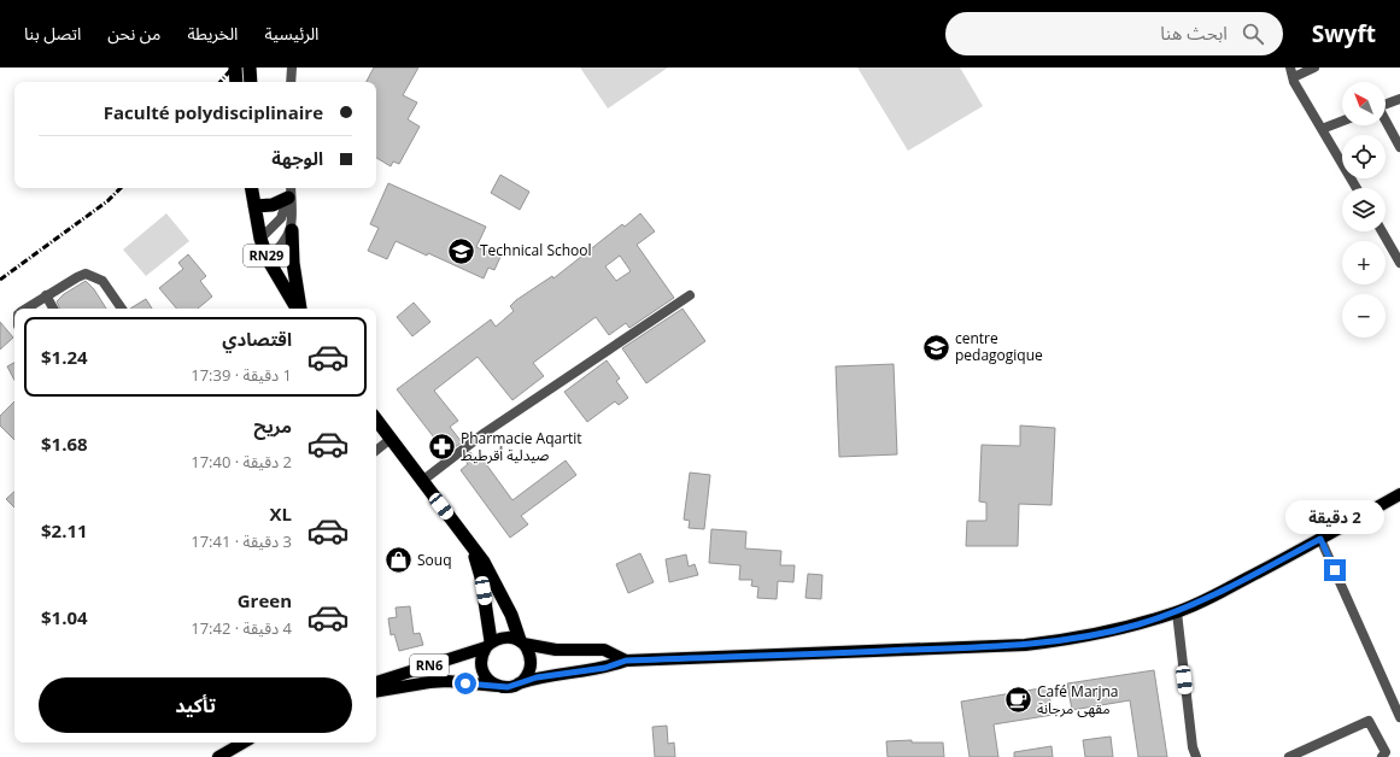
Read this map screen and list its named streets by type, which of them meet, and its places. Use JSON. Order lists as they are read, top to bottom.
{
  "streets": {
    "highway": ["RN29"],
    "main road": ["RN6"]
  },
  "places": {
    "school or university": ["Technical School", "centre pedagogique"],
    "pharmacy": ["Pharmacie Aqartit صيدلية أقرطيط"],
    "shop": ["Souq"],
    "cafe": ["Café Marjna مقهى مرجانة"]
  },
  "north": "top left",
  "page": {
    "header": "Swyft",
    "search": "ابحث هنا",
    "nav": [
      "الرئيسية",
      "الخريطة",
      "من نحن",
      "اتصل بنا"
    ],
    "map_buttons": ["+", "−"],
    "banner": ["Faculté polydisciplinaire", "الوجهة"],
    "list": [
      {
        "name": "اقتصادي",
        "note": "1 دقيقة · 17:39",
        "value": "$1.24"
      },
      {
        "name": "مريح",
        "note": "2 دقيقة · 17:40",
        "value": "$1.68"
      },
      {
        "name": "XL",
        "note": "3 دقيقة · 17:41",
        "value": "$2.11"
      },
      {
        "name": "Green",
        "note": "4 دقيقة · 17:42",
        "value": "$1.04"
      }
    ],
    "bubble": "2 دقيقة",
    "buttons": "تأكيد"
  }
}
